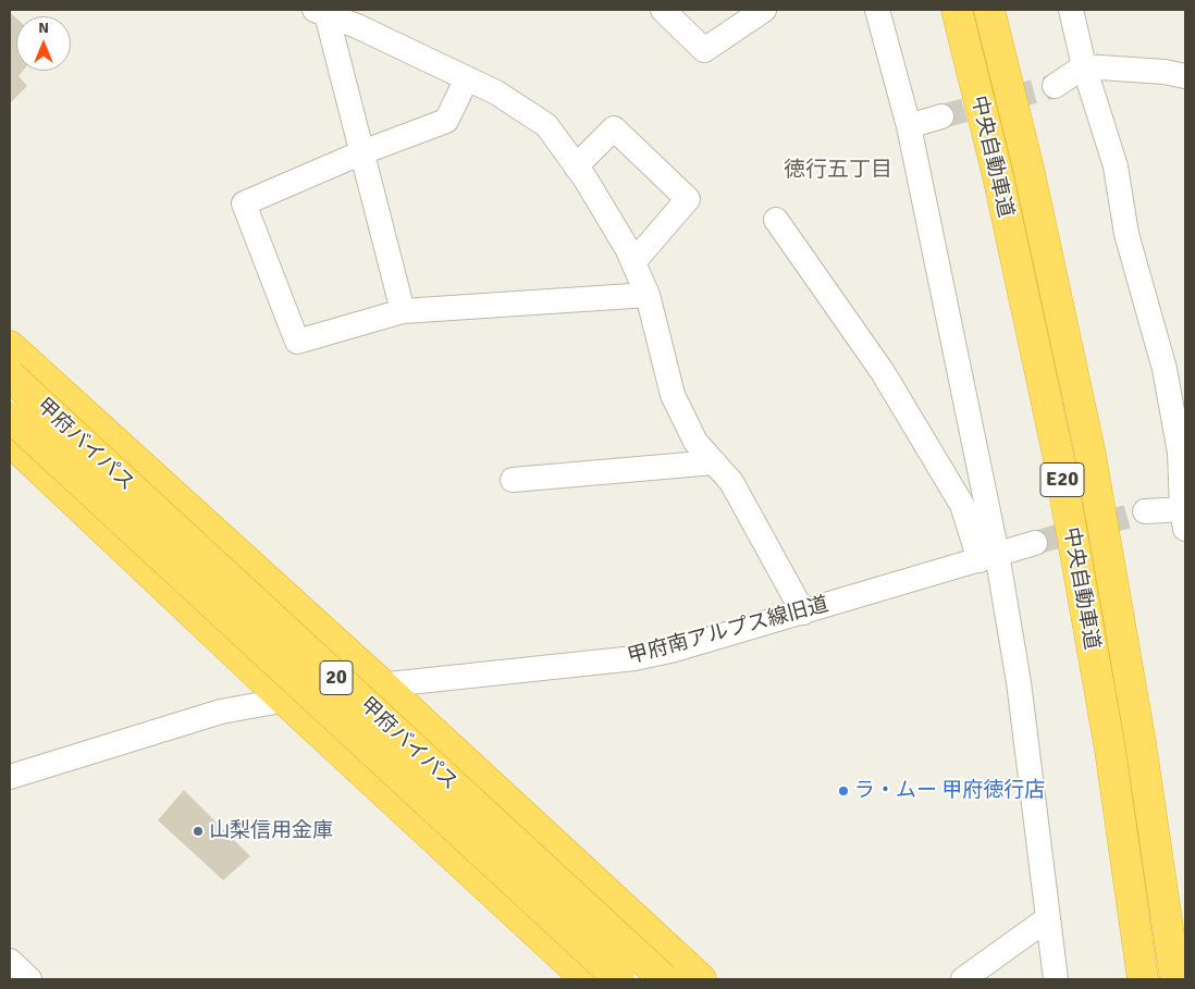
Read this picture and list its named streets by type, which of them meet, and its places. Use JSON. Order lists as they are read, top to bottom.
{
  "streets": {
    "highway": [
      "中央自動車道",
      "甲府バイパス",
      "E20",
      "20"
    ],
    "street": ["甲府南アルプス線旧道"]
  },
  "districts": ["徳行五丁目"],
  "places": ["ラ・ムー 甲府徳行店", "山梨信用金庫"],
  "north": "top"
}
